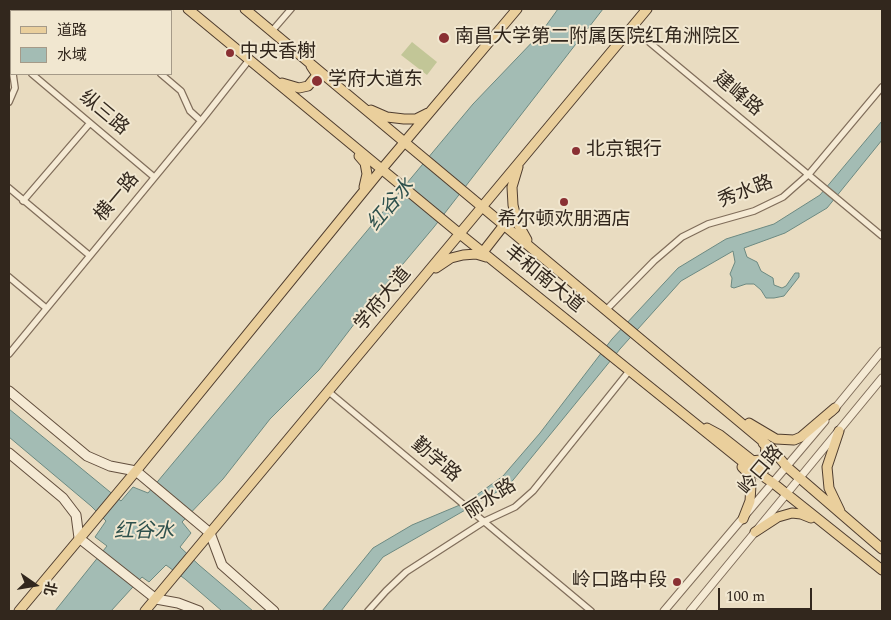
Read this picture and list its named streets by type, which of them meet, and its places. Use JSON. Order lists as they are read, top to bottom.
{
  "streets": {
    "main road": ["丰和南大道", "学府大道"],
    "street": [
      "建峰路",
      "纵三路",
      "秀水路",
      "横一路",
      "勤学路",
      "岭口路",
      "丽水路"
    ]
  },
  "crossings": [
    ["建峰路", "秀水路"],
    ["建峰路", "学府大道"],
    ["纵三路", "横一路"],
    ["秀水路", "丰和南大道"],
    ["横一路", "丰和南大道"],
    ["丰和南大道", "学府大道"],
    ["丰和南大道", "岭口路"],
    ["丰和南大道", "丽水路"],
    ["学府大道", "勤学路"],
    ["勤学路", "丽水路"]
  ],
  "water": ["红谷水"],
  "places": [
    "南昌大学第二附属医院红角洲院区",
    "中央香榭",
    "学府大道东",
    "北京银行",
    "希尔顿欢朋酒店",
    "岭口路中段"
  ],
  "legend": ["道路", "水域"],
  "scale_bar": "100 m",
  "north": "right"
}
